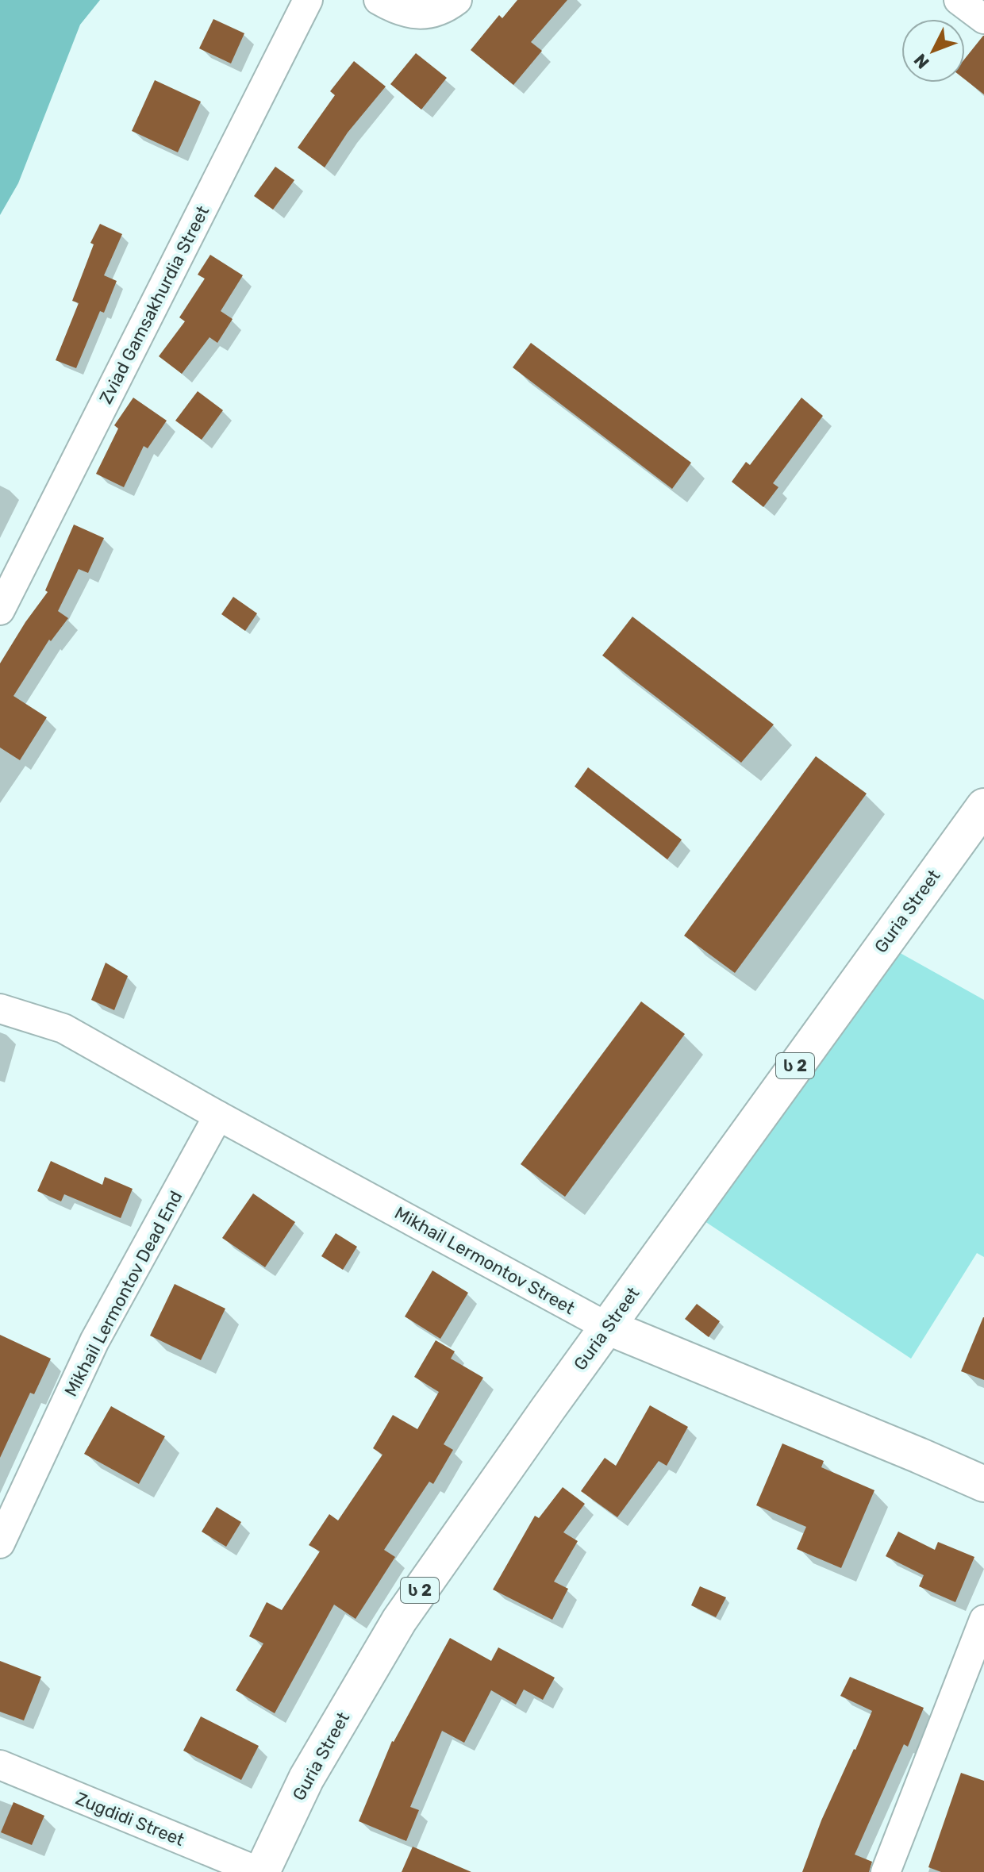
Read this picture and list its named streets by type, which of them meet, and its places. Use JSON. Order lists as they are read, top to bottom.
{
  "streets": {
    "main road": ["Guria Street", "ს 2", "Mikhail Lermontov Street"],
    "street": ["Zviad Gamsakhurdia Street", "Mikhail Lermontov Dead End", "Zugdidi Street"]
  },
  "crossings": [
    ["Guria Street", "Mikhail Lermontov Street"],
    ["Guria Street", "Zugdidi Street"],
    ["Mikhail Lermontov Street", "Mikhail Lermontov Dead End"]
  ],
  "north": "bottom left"
}
